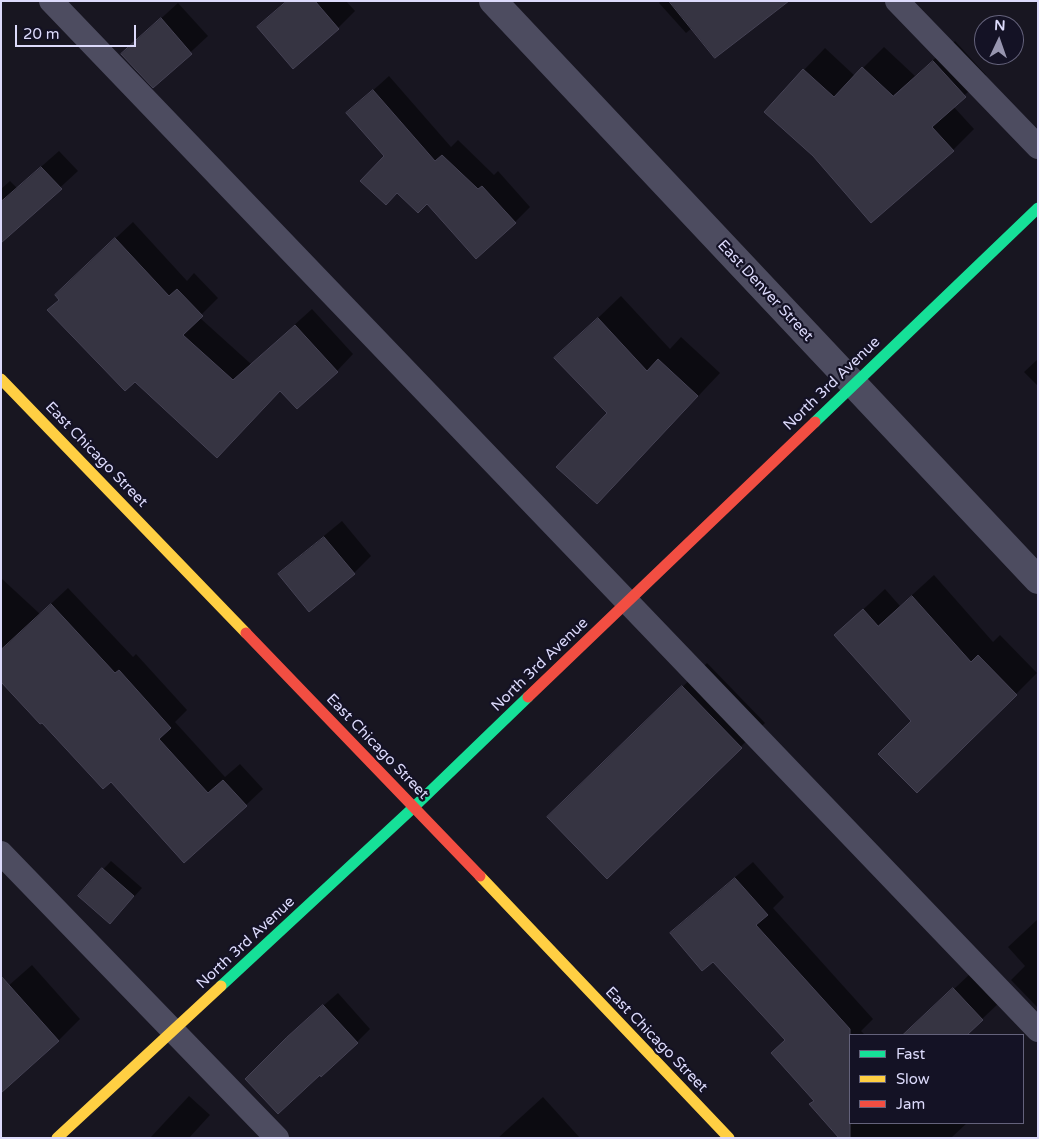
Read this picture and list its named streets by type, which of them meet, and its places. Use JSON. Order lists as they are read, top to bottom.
{
  "streets": {
    "street": ["East Denver Street", "North 3rd Avenue", "East Chicago Street"]
  },
  "crossings": [
    ["East Denver Street", "North 3rd Avenue"],
    ["North 3rd Avenue", "East Chicago Street"]
  ],
  "legend": ["Fast", "Slow", "Jam"],
  "scale_bar": "20 m",
  "north": "top"
}
